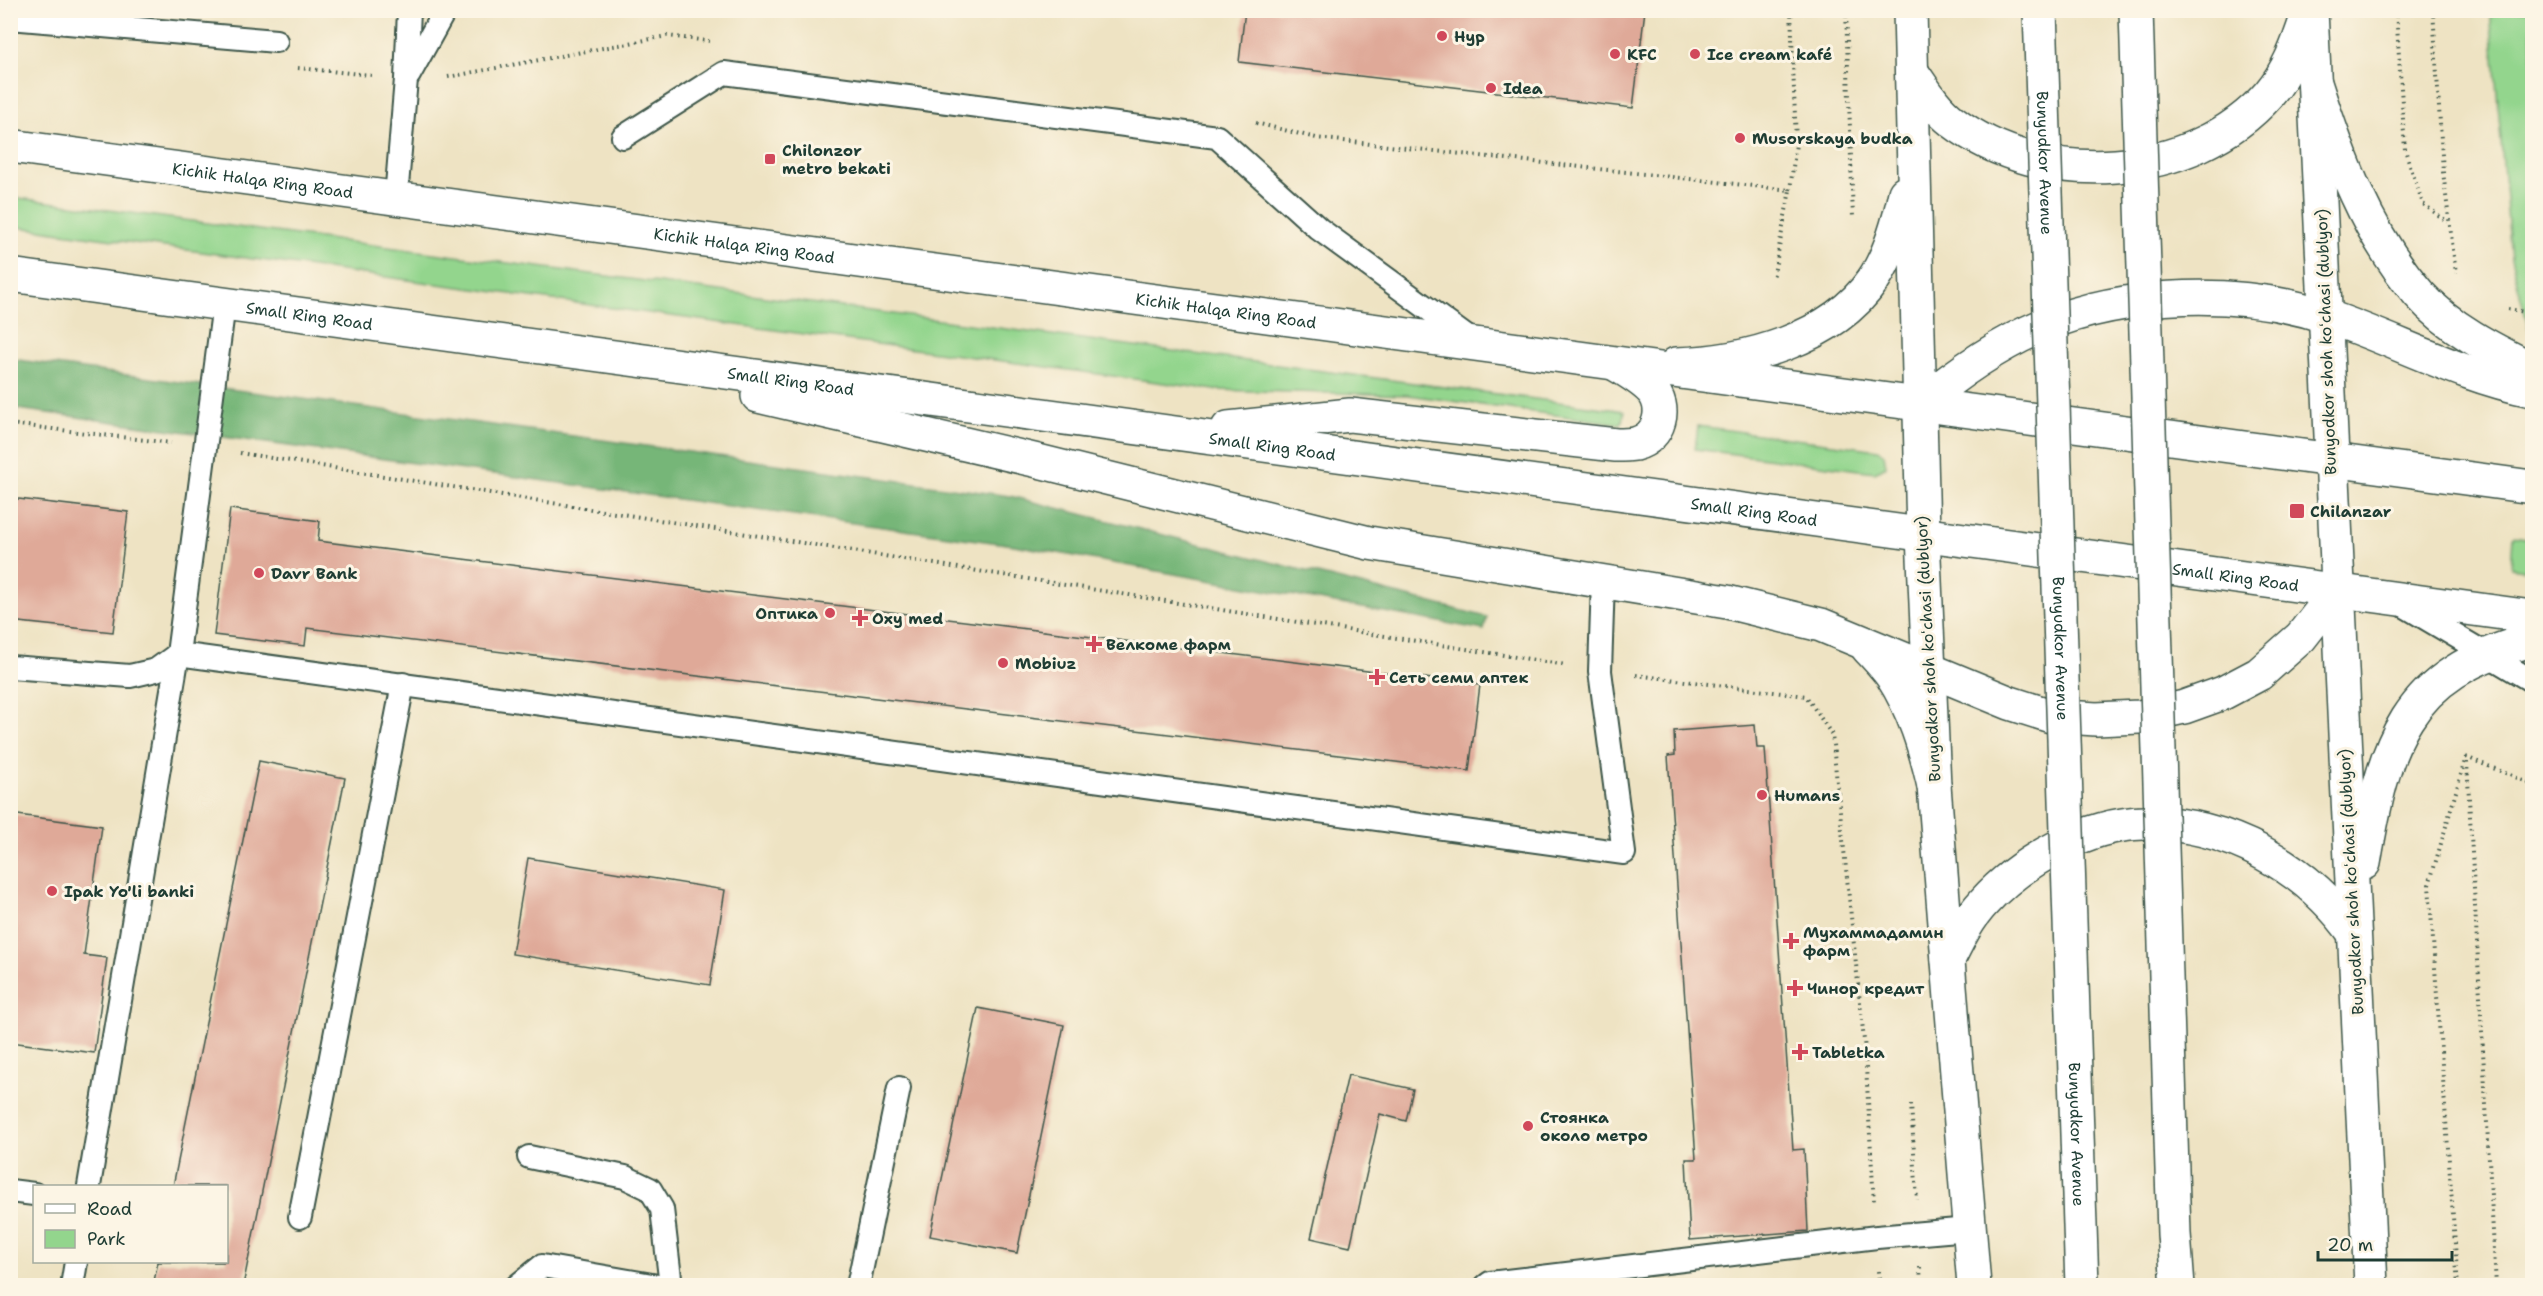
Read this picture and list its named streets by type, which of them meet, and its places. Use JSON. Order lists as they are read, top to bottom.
{
  "streets": {
    "main road": [
      "Bunyudkor Avenue",
      "Kichik Halqa Ring Road",
      "Small Ring Road",
      "Bunyodkor shoh koʻchasi (dublyor)"
    ]
  },
  "crossings": [
    ["Small Ring Road", "Bunyodkor shoh koʻchasi (dublyor)"]
  ],
  "places": {
    "other": [
      "Нур",
      "KFC",
      "Ice cream kafé",
      "Idea",
      "Musorskaya budka",
      "Davr Bank",
      "Оптика",
      "Mobiuz",
      "Humans",
      "Ipak Yo'li banki",
      "Стоянка около метро"
    ],
    "transit": ["Chilonzor metro bekati", "Chilanzar"],
    "health": [
      "Oxy med",
      "Велкоме фарм",
      "Сеть семи аптек",
      "Мухаммадамин фарм",
      "Чинор кредит",
      "Tabletka"
    ]
  },
  "legend": ["Road", "Park"],
  "scale_bar": "20 m"
}
